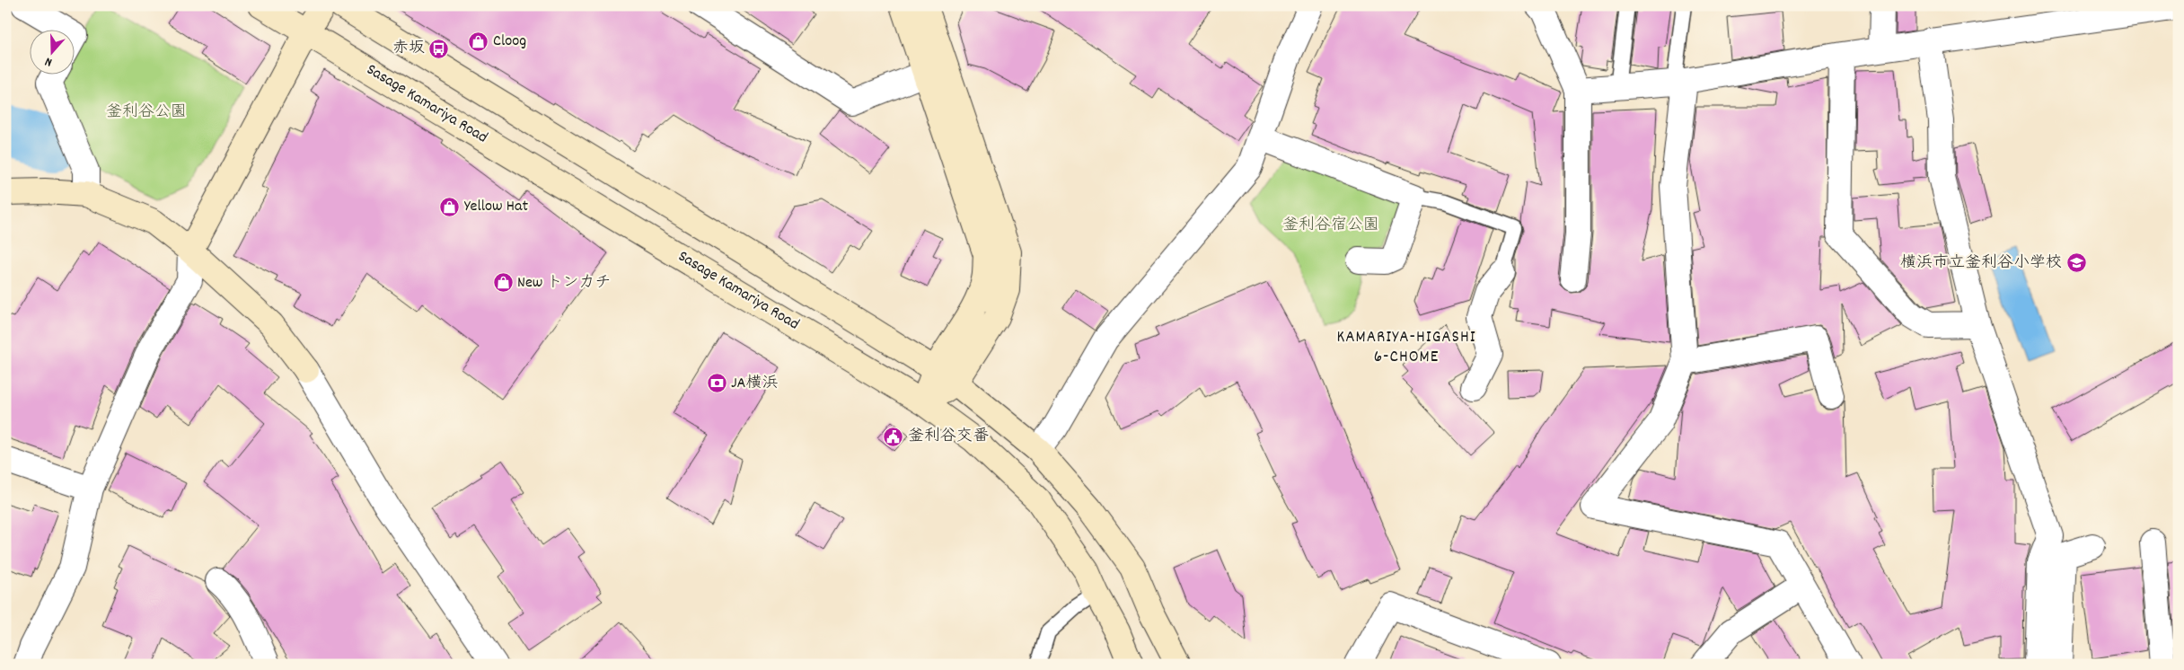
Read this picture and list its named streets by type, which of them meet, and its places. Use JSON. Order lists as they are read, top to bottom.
{
  "streets": {
    "street": ["Sasage Kamariya Road"]
  },
  "districts": ["KAMARIYA-HIGASHI 6-CHOME"],
  "parks": ["釜利谷公園", "釜利谷宿公園"],
  "places": {
    "shop": ["Cloog", "Yellow Hat", "New トンカチ"],
    "bus stop": ["赤坂"],
    "school or university": ["横浜市立釜利谷小学校"],
    "bank": ["JA横浜"],
    "public building": ["釜利谷交番"]
  },
  "north": "bottom"
}
